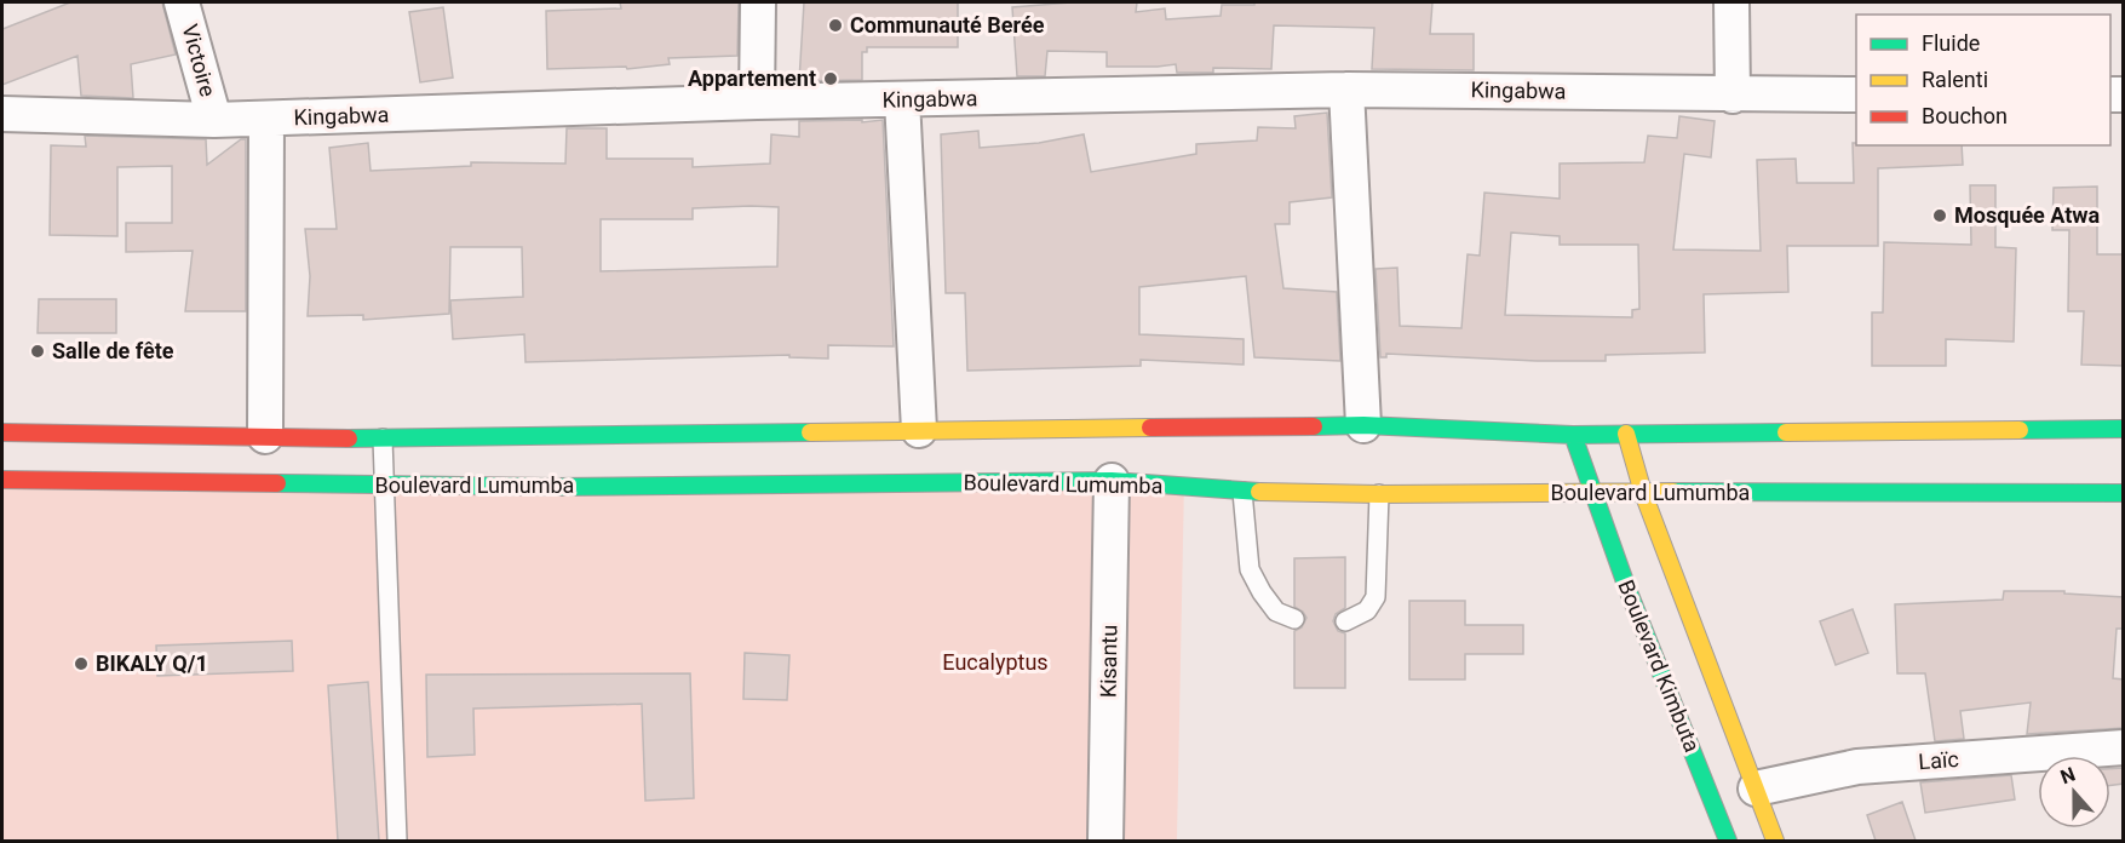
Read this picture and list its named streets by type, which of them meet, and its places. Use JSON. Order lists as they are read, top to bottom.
{
  "streets": {
    "main road": ["Boulevard Lumumba", "Boulevard Kimbuta"],
    "street": [
      "Victoire",
      "Kingabwa",
      "Kisantu",
      "Laïc"
    ]
  },
  "crossings": [
    ["Victoire", "Kingabwa"],
    ["Boulevard Lumumba", "Kisantu"],
    ["Boulevard Lumumba", "Boulevard Kimbuta"],
    ["Boulevard Kimbuta", "Laïc"]
  ],
  "parks": ["Eucalyptus"],
  "places": [
    "Communauté Berée",
    "Appartement",
    "Mosquée Atwa",
    "Salle de fête",
    "BIKALY Q/1"
  ],
  "legend": ["Fluide", "Ralenti", "Bouchon"],
  "north": "top"
}
